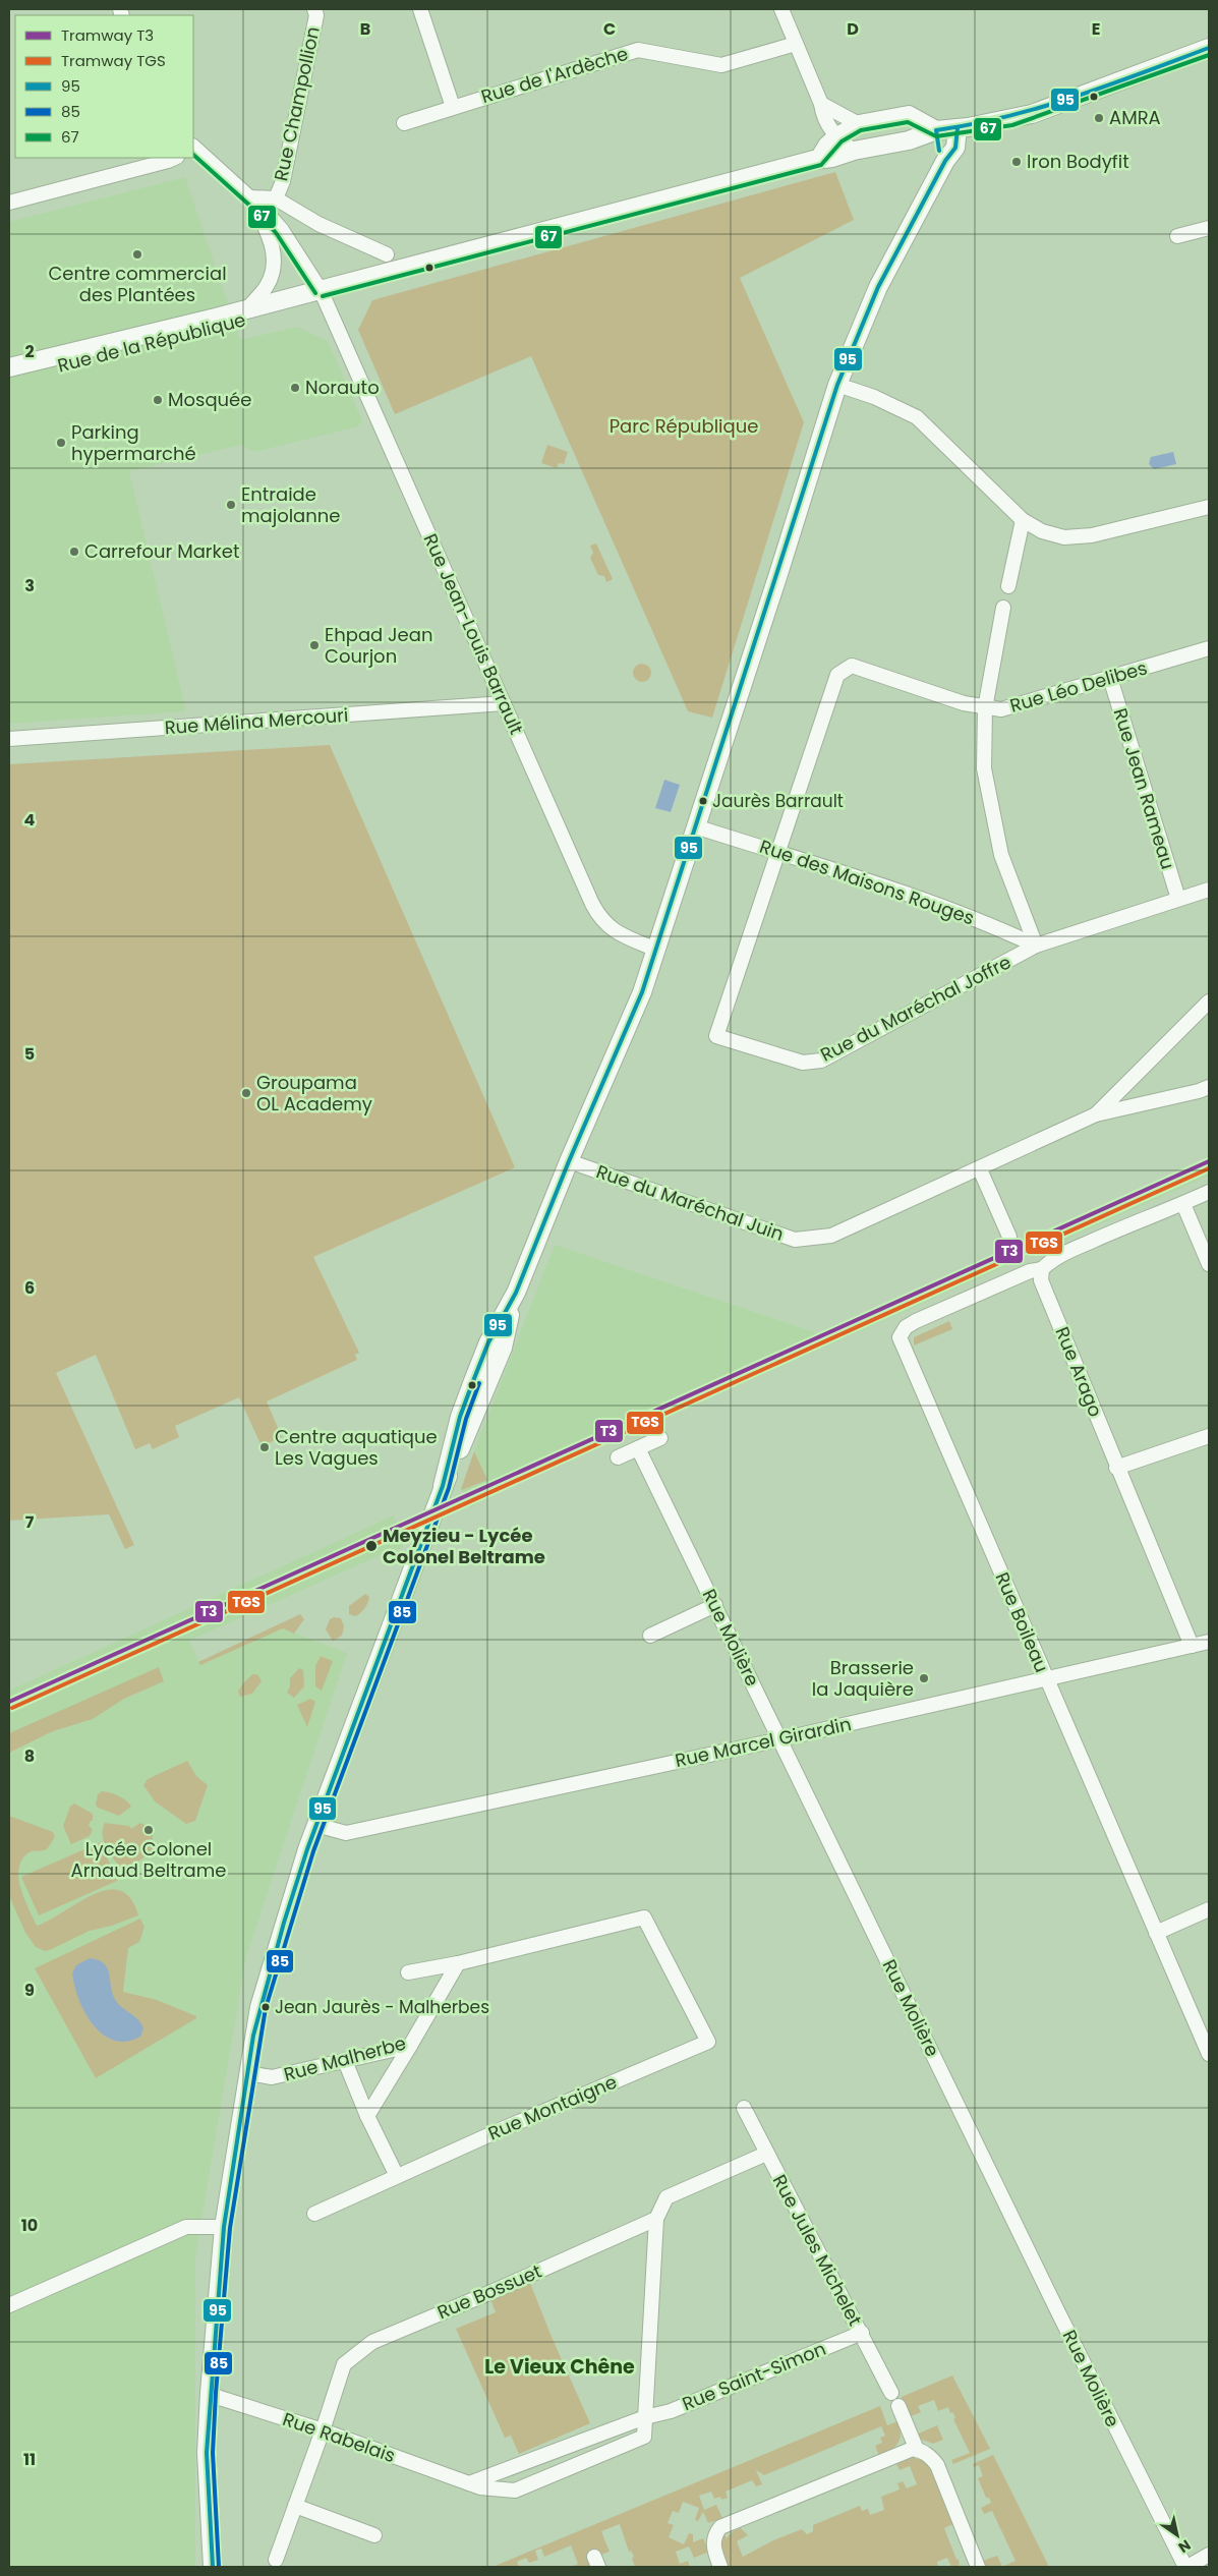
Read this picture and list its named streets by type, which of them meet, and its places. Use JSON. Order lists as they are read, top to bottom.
{
  "streets": {
    "main road": ["Rue de la République"],
    "street": [
      "Rue de l'Ardèche",
      "Rue Champollion",
      "Rue Jean-Louis Barrault",
      "Rue Léo Delibes",
      "Rue Mélina Mercouri",
      "Rue Jean Rameau",
      "Rue des Maisons Rouges",
      "Rue du Maréchal Joffre",
      "Rue du Maréchal Juin",
      "Rue Arago",
      "Rue Boileau",
      "Rue Molière",
      "Rue Marcel Girardin",
      "Rue Malherbe",
      "Rue Montaigne",
      "Rue Jules Michelet",
      "Rue Bossuet",
      "Rue Saint-Simon",
      "Rue Rabelais"
    ]
  },
  "crossings": [
    ["Rue de la République", "Rue Jean-Louis Barrault"],
    ["Rue Jean-Louis Barrault", "Rue Mélina Mercouri"],
    ["Rue Léo Delibes", "Rue Jean Rameau"],
    ["Rue Léo Delibes", "Rue des Maisons Rouges"],
    ["Rue Léo Delibes", "Rue du Maréchal Joffre"],
    ["Rue Jean Rameau", "Rue du Maréchal Joffre"],
    ["Rue des Maisons Rouges", "Rue du Maréchal Joffre"],
    ["Rue Arago", "Rue Boileau"],
    ["Rue Arago", "Rue Marcel Girardin"],
    ["Rue Boileau", "Rue Marcel Girardin"],
    ["Rue Molière", "Rue Marcel Girardin"],
    ["Rue Malherbe", "Rue Montaigne"],
    ["Rue Jules Michelet", "Rue Saint-Simon"],
    ["Rue Bossuet", "Rue Rabelais"],
    ["Rue Saint-Simon", "Rue Rabelais"]
  ],
  "districts": ["Le Vieux Chêne"],
  "parks": ["Parc République"],
  "places": [
    "AMRA",
    "Iron Bodyfit",
    "Centre commercial des Plantées",
    "Norauto",
    "Mosquée",
    "Parking hypermarché",
    "Entraide majolanne",
    "Carrefour Market",
    "Ehpad Jean Courjon",
    "Jaurès Barrault",
    "Groupama OL Academy",
    "Centre aquatique Les Vagues",
    "Meyzieu - Lycée Colonel Beltrame",
    "Brasserie la Jaquière",
    "Lycée Colonel Arnaud Beltrame",
    "Jean Jaurès - Malherbes"
  ],
  "lines": [
    "transit line 95",
    "transit line 67",
    "tram line T3",
    "tram line TGS",
    "transit line 85"
  ],
  "legend": [
    "Tramway T3",
    "Tramway TGS",
    "95",
    "85",
    "67"
  ],
  "north": "bottom right",
  "grid": {
    "columns": [
      "B",
      "C",
      "D",
      "E"
    ],
    "rows": [
      "2",
      "3",
      "4",
      "5",
      "6",
      "7",
      "8",
      "9",
      "10",
      "11"
    ]
  }
}
